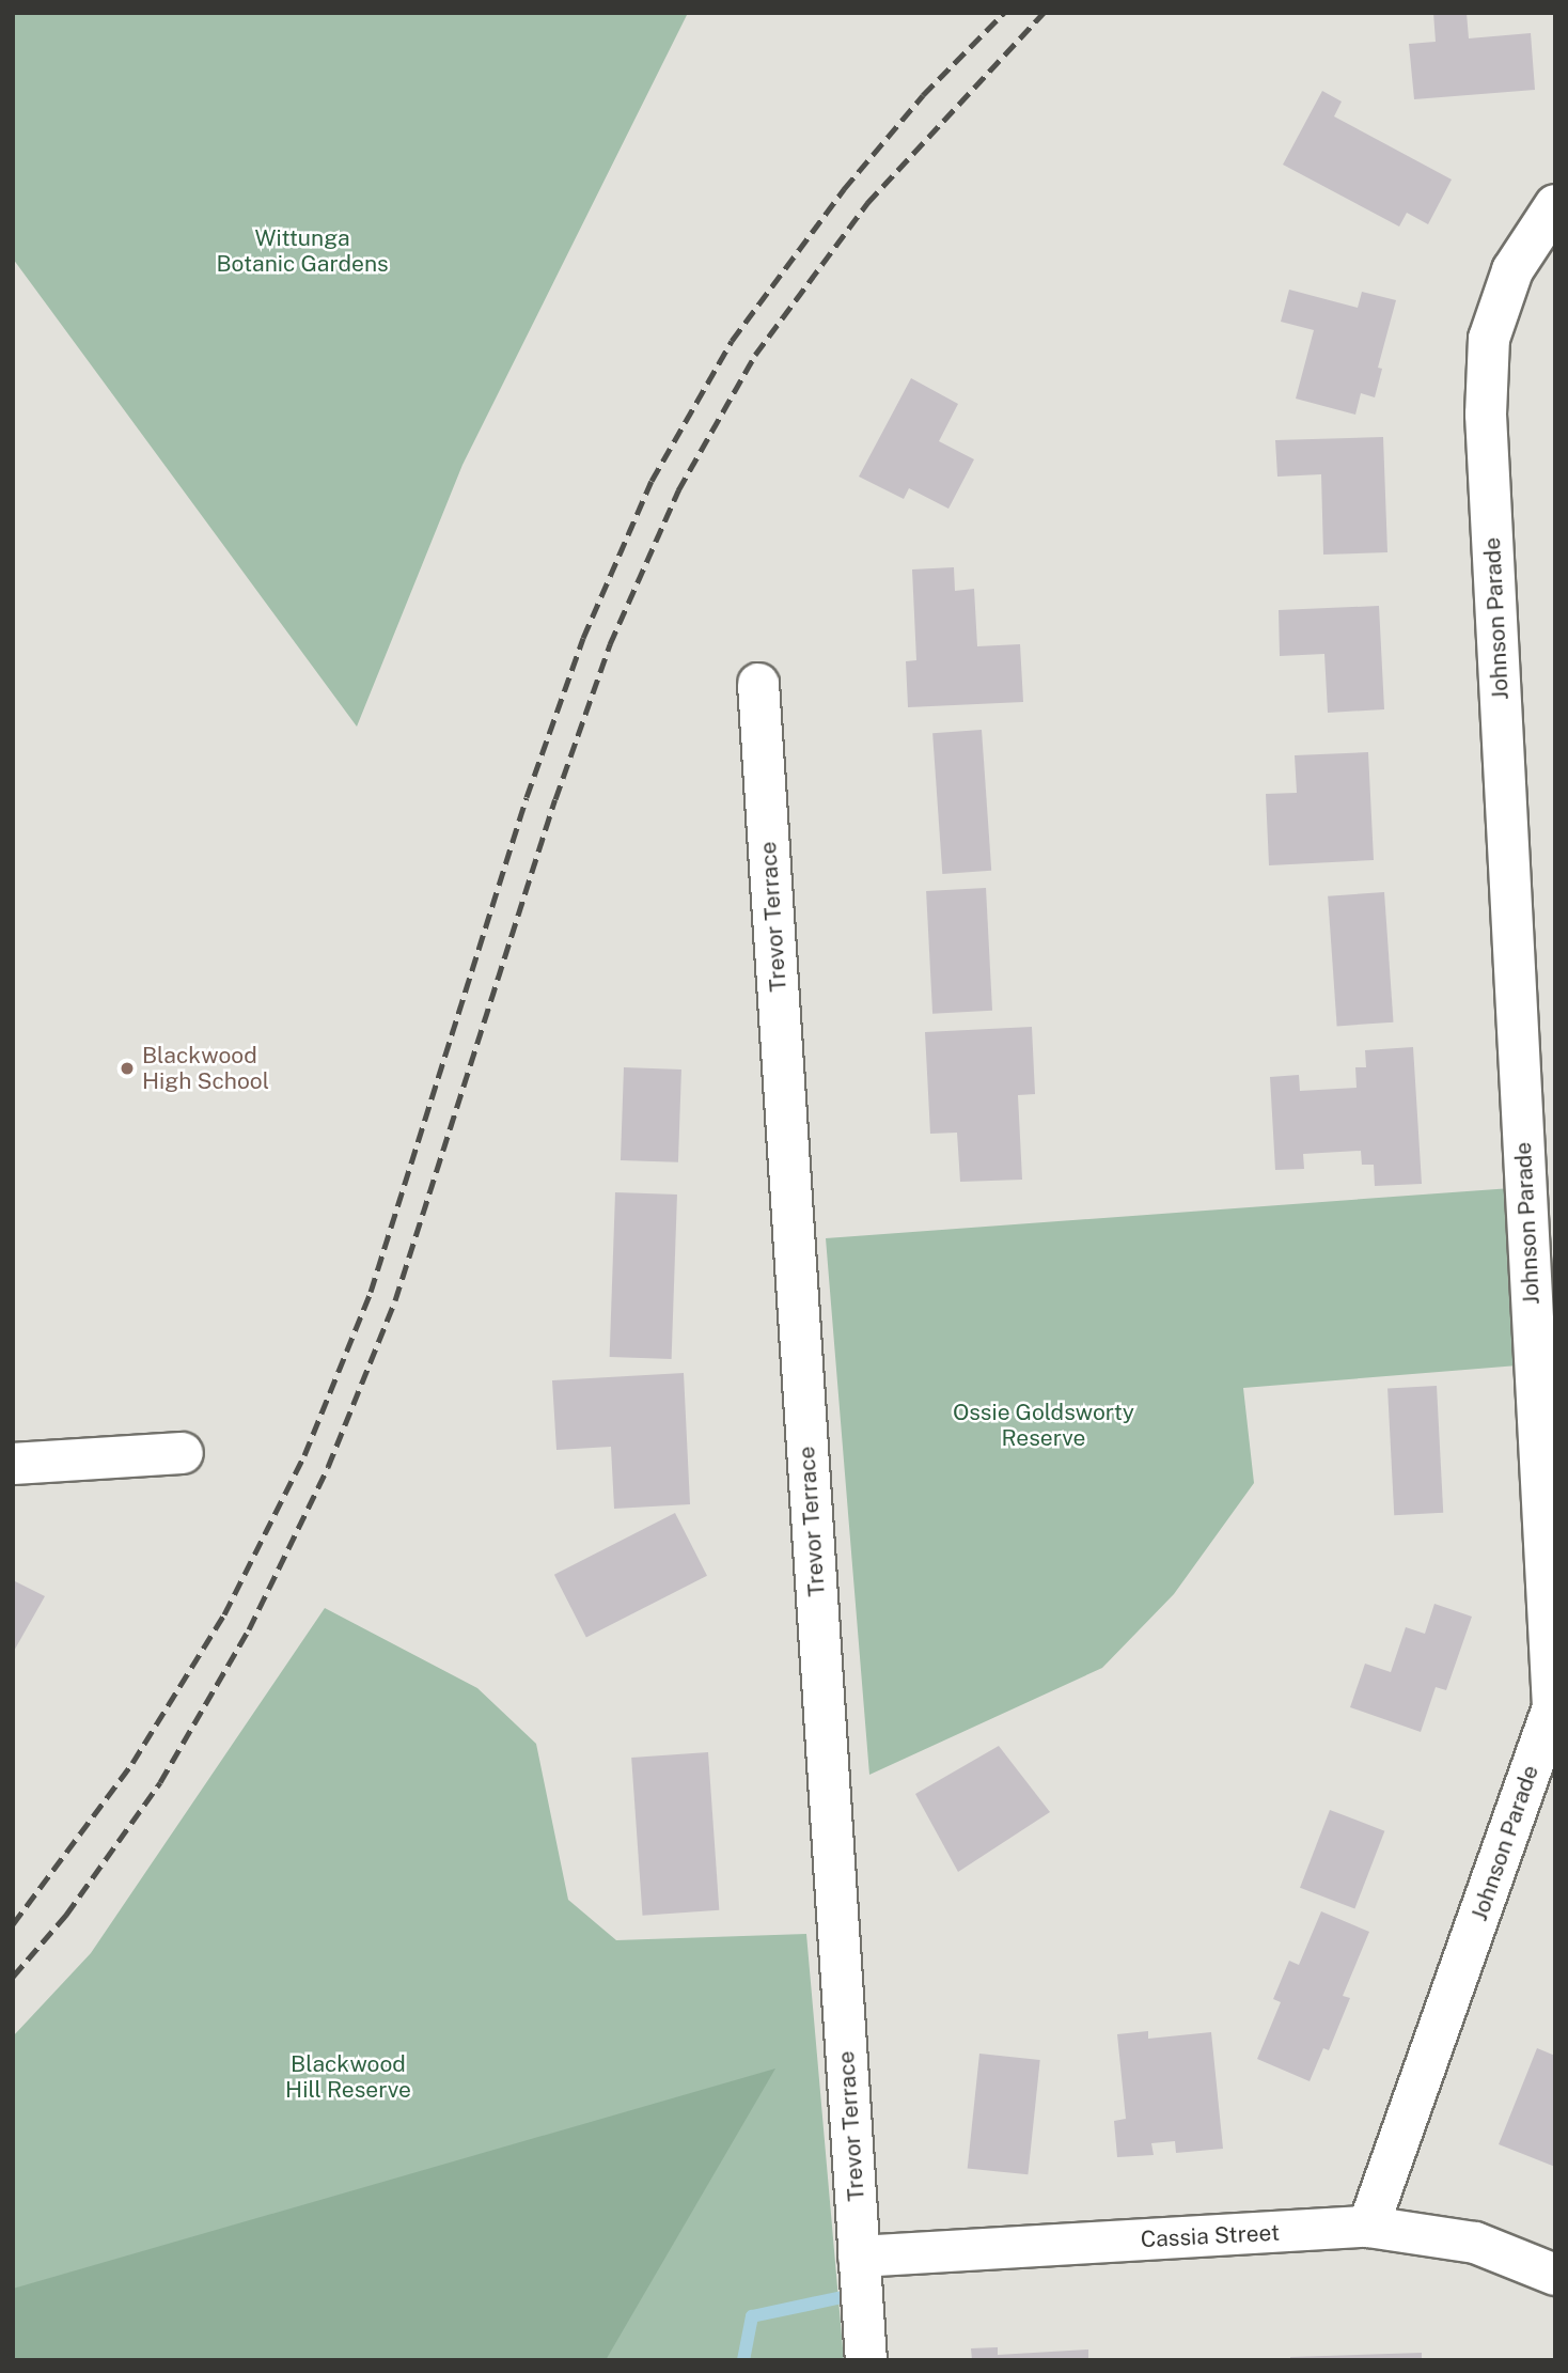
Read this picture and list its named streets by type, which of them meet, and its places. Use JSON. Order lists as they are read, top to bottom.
{
  "streets": {
    "street": ["Johnson Parade", "Trevor Terrace", "Cassia Street"]
  },
  "crossings": [
    ["Johnson Parade", "Cassia Street"],
    ["Trevor Terrace", "Cassia Street"]
  ],
  "parks": ["Wittunga Botanic Gardens", "Ossie Goldsworty Reserve", "Blackwood Hill Reserve"],
  "places": ["Blackwood High School"]
}
